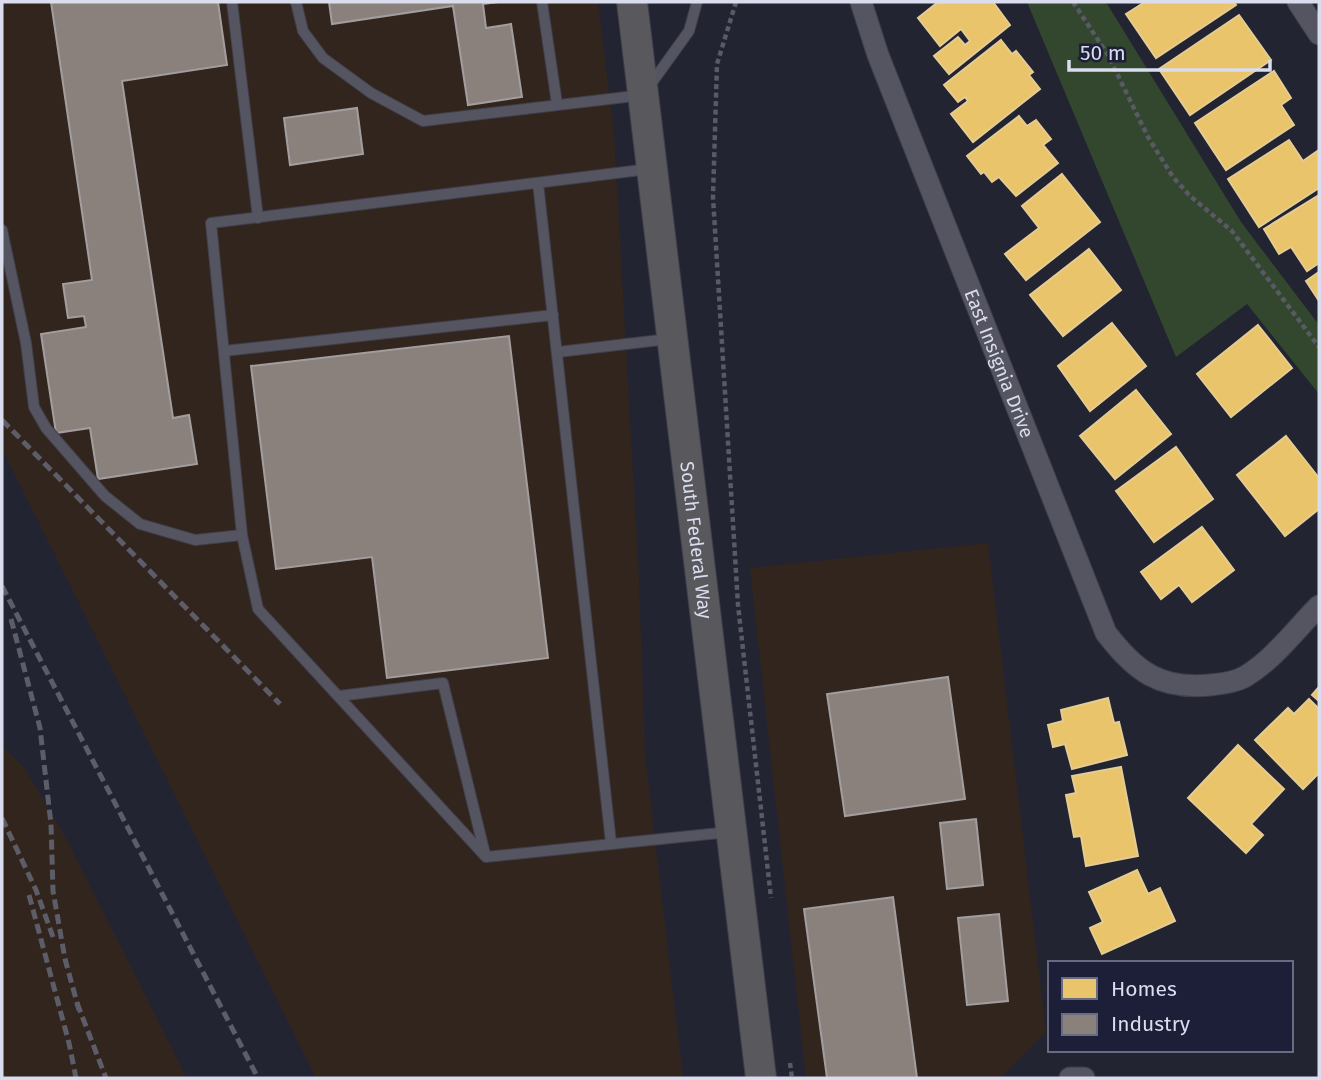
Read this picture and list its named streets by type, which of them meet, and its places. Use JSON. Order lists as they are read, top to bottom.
{
  "streets": {
    "main road": ["South Federal Way"],
    "street": ["East Insignia Drive"]
  },
  "legend": ["Homes", "Industry"],
  "scale_bar": "50 m"
}
